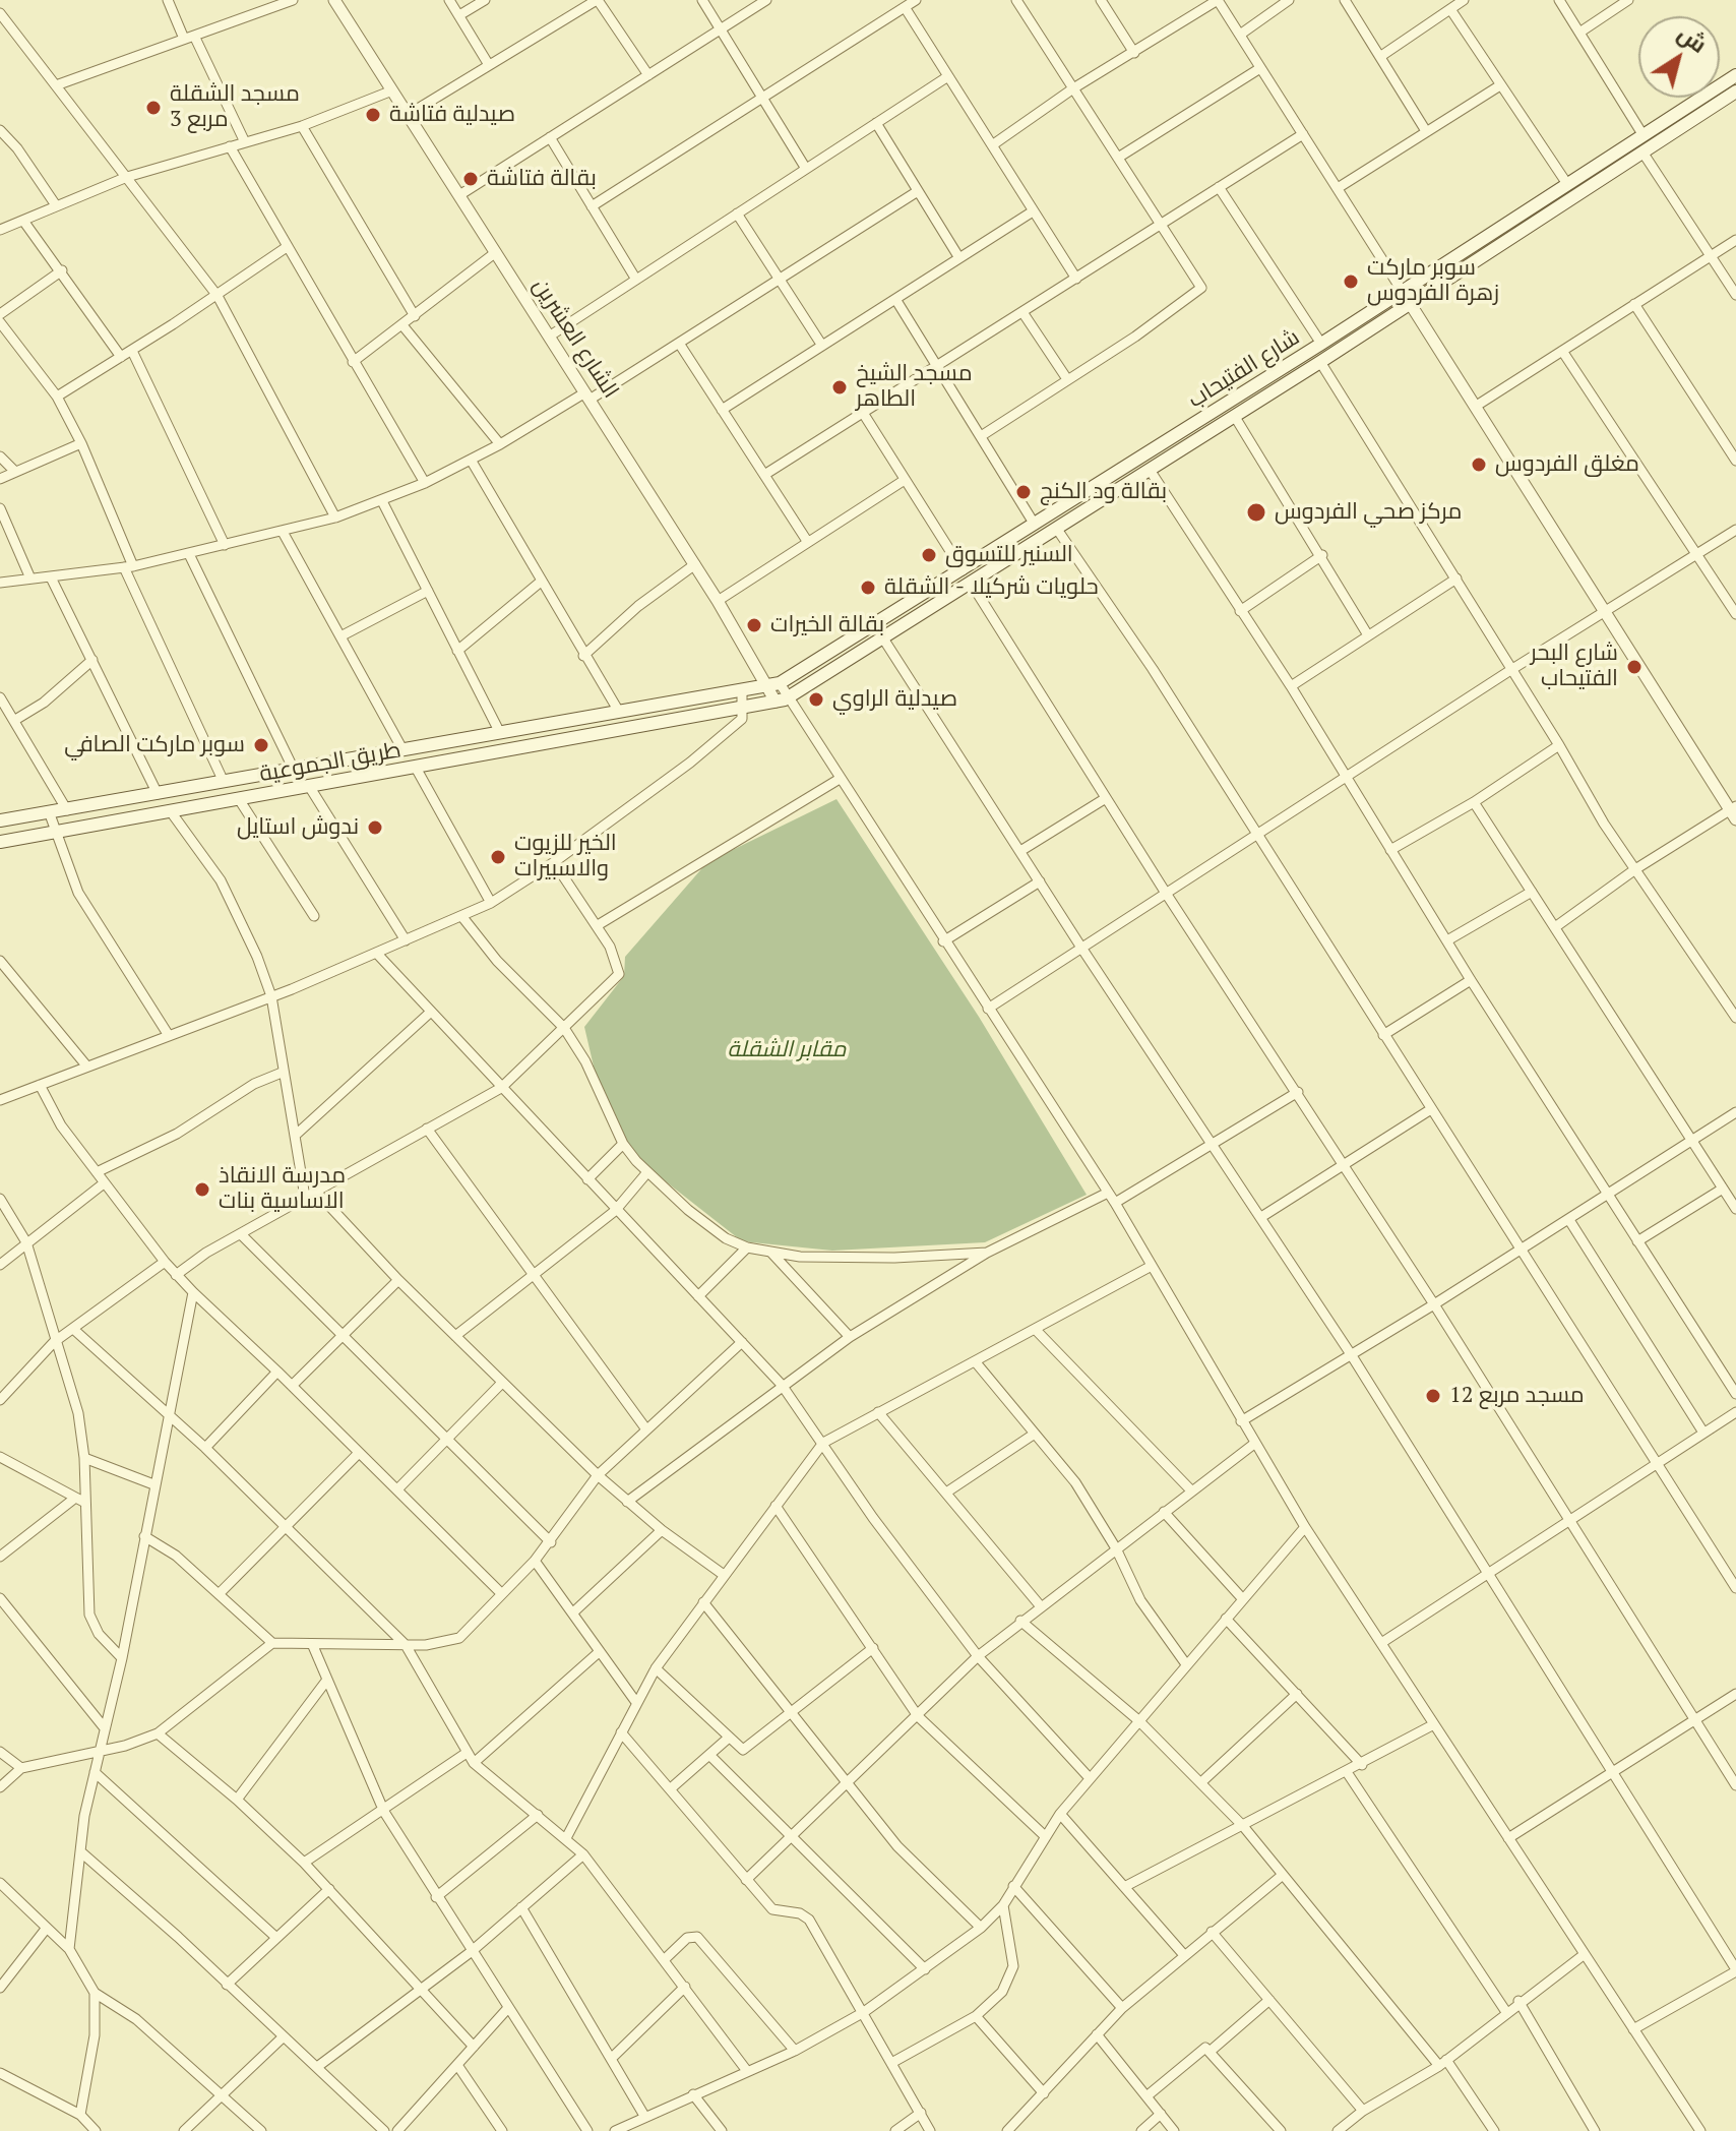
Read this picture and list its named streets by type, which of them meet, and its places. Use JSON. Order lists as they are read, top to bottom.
{
  "streets": {
    "main road": ["شارع الفتيحاب", "طريق الجموعية"],
    "street": ["الشارع العشرين"]
  },
  "crossings": [
    ["الشارع العشرين", "شارع الفتيحاب"],
    ["الشارع العشرين", "طريق الجموعية"],
    ["شارع الفتيحاب", "طريق الجموعية"]
  ],
  "parks": ["مقابر الشقلة"],
  "places": [
    "مسجد الشقلة مربع 3",
    "صيدلية فتاشة",
    "بقالة فتاشة",
    "سوبر ماركت زهرة الفردوس",
    "مسجد الشيخ الطاهر",
    "مغلق الفردوس",
    "بقالة ود الكنج",
    "مركز صحي الفردوس",
    "السنير للتسوق",
    "حلويات شركيلا - الشقلة",
    "بقالة الخيرات",
    "شارع البحر الفتيحاب",
    "صيدلية الراوي",
    "سوبر ماركت الصافي",
    "ندوش استايل",
    "الخير للزيوت والاسبيرات",
    "مدرسة الانقاذ الاساسية بنات",
    "مسجد مربع 12"
  ],
  "north": "top right"
}
